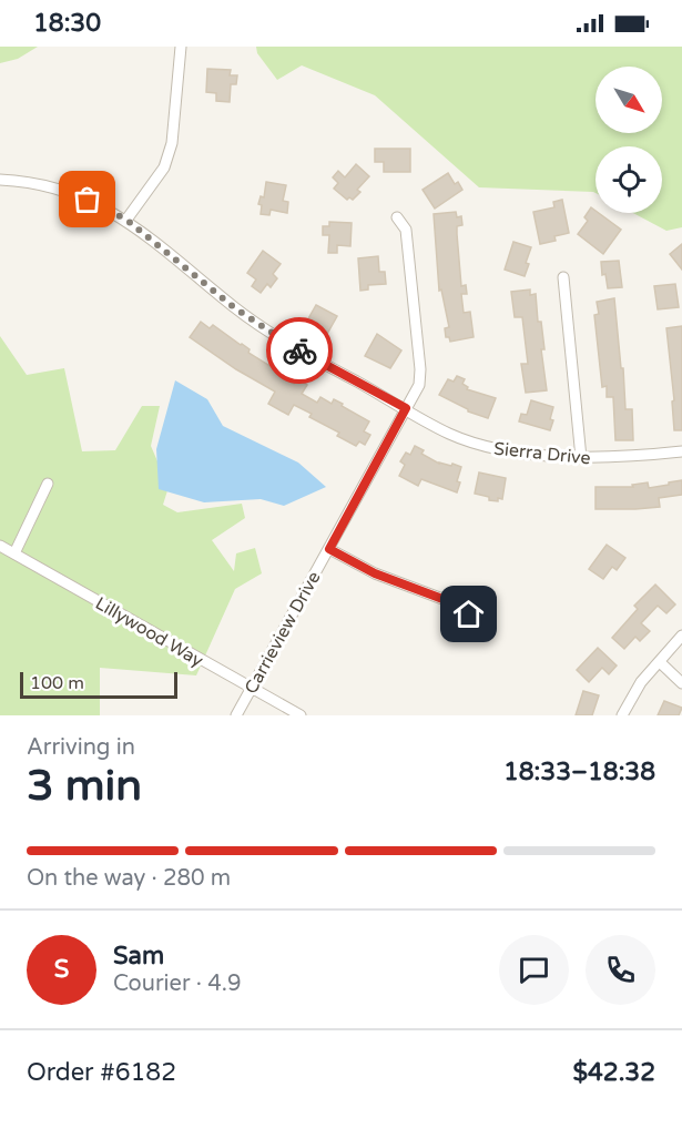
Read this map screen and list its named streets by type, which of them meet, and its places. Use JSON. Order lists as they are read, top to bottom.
{
  "streets": {
    "street": ["Sierra Drive", "Lillywood Way", "Carrieview Drive"]
  },
  "crossings": [
    ["Sierra Drive", "Carrieview Drive"],
    ["Lillywood Way", "Carrieview Drive"]
  ],
  "scale_bar": "100 m",
  "north": "bottom right",
  "page": {
    "status": "18:30",
    "scale": "100 m",
    "heading": ["3 min", "Arriving in", "18:33–18:38"],
    "panel": [
      "Sam",
      "Courier · 4.9",
      "Order #6182",
      "$42.32"
    ],
    "bar": "On the way · 280 m",
    "round": "S"
  }
}
